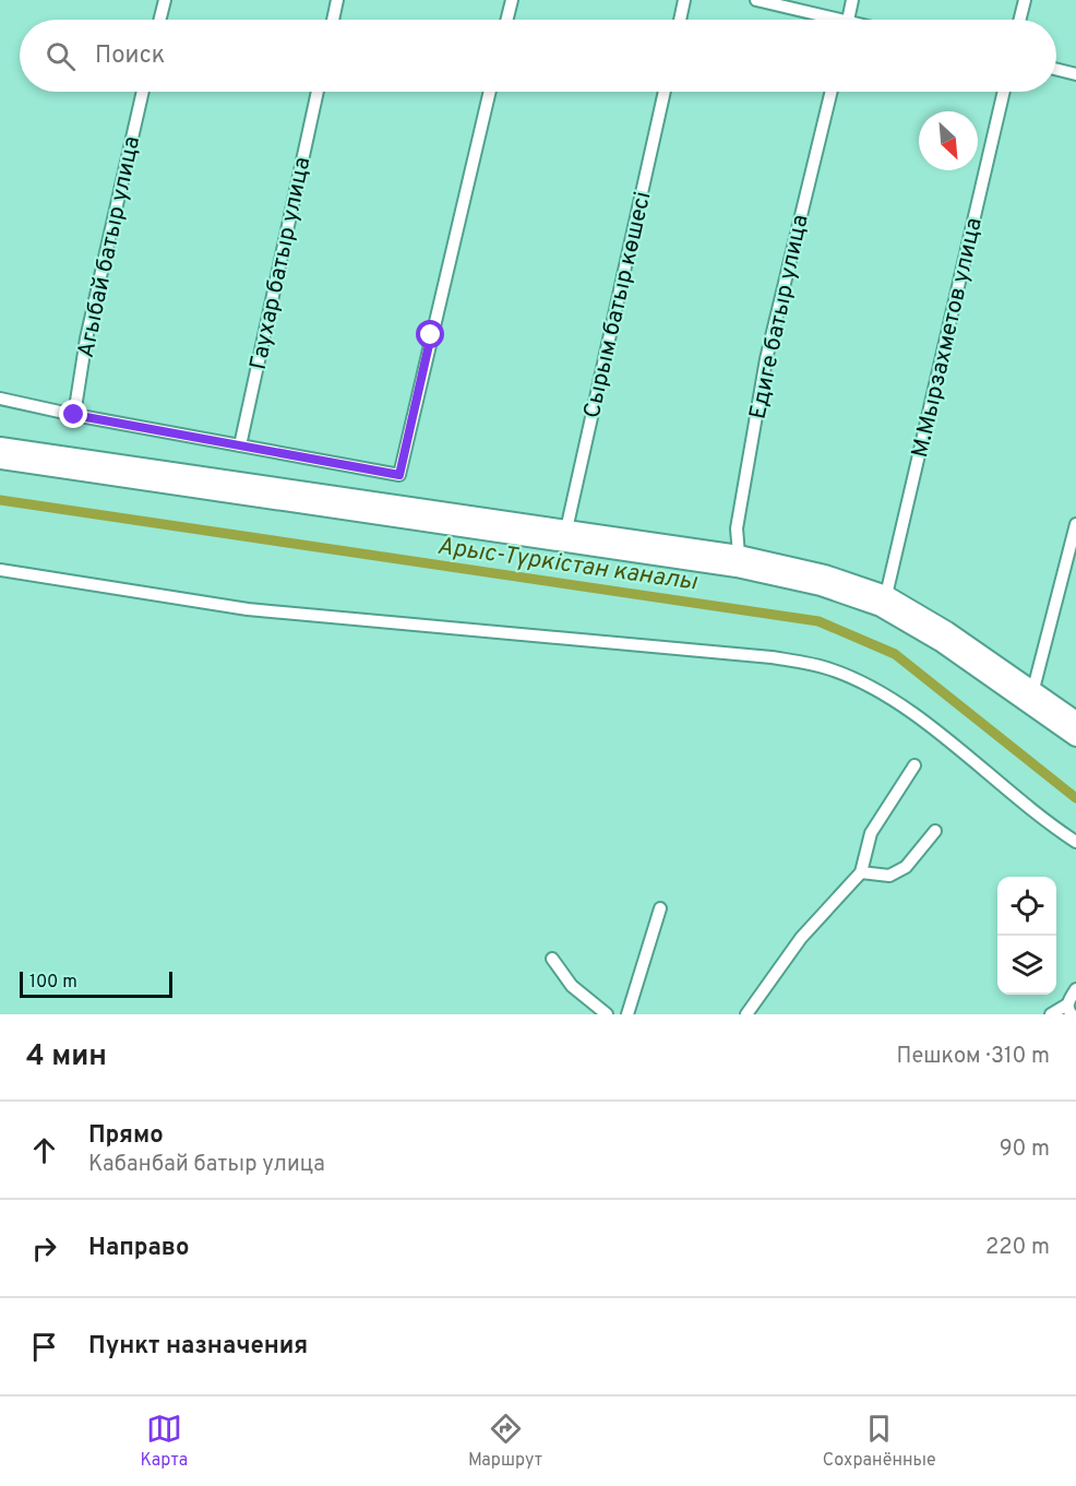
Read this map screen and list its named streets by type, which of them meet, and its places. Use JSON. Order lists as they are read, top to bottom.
{
  "streets": {
    "street": [
      "Агыбай батыр улица",
      "Гаухар батыр улица",
      "Сырым батыр көшесі",
      "Едиге батыр улица",
      "М.Мырзахметов улица"
    ]
  },
  "water": ["Арыс-Түркістан каналы"],
  "scale_bar": "100 m",
  "north": "bottom right",
  "page": {
    "search": "Поиск",
    "scale": "100 m",
    "heading": ["4 мин", "Пешком · 310 m"],
    "list": [
      ["Прямо", "Кабанбай батыр улица", "90 m"],
      ["Направо", "220 m"],
      "Пункт назначения"
    ],
    "nav": ["Карта", "Маршрут", "Сохранённые"]
  }
}
